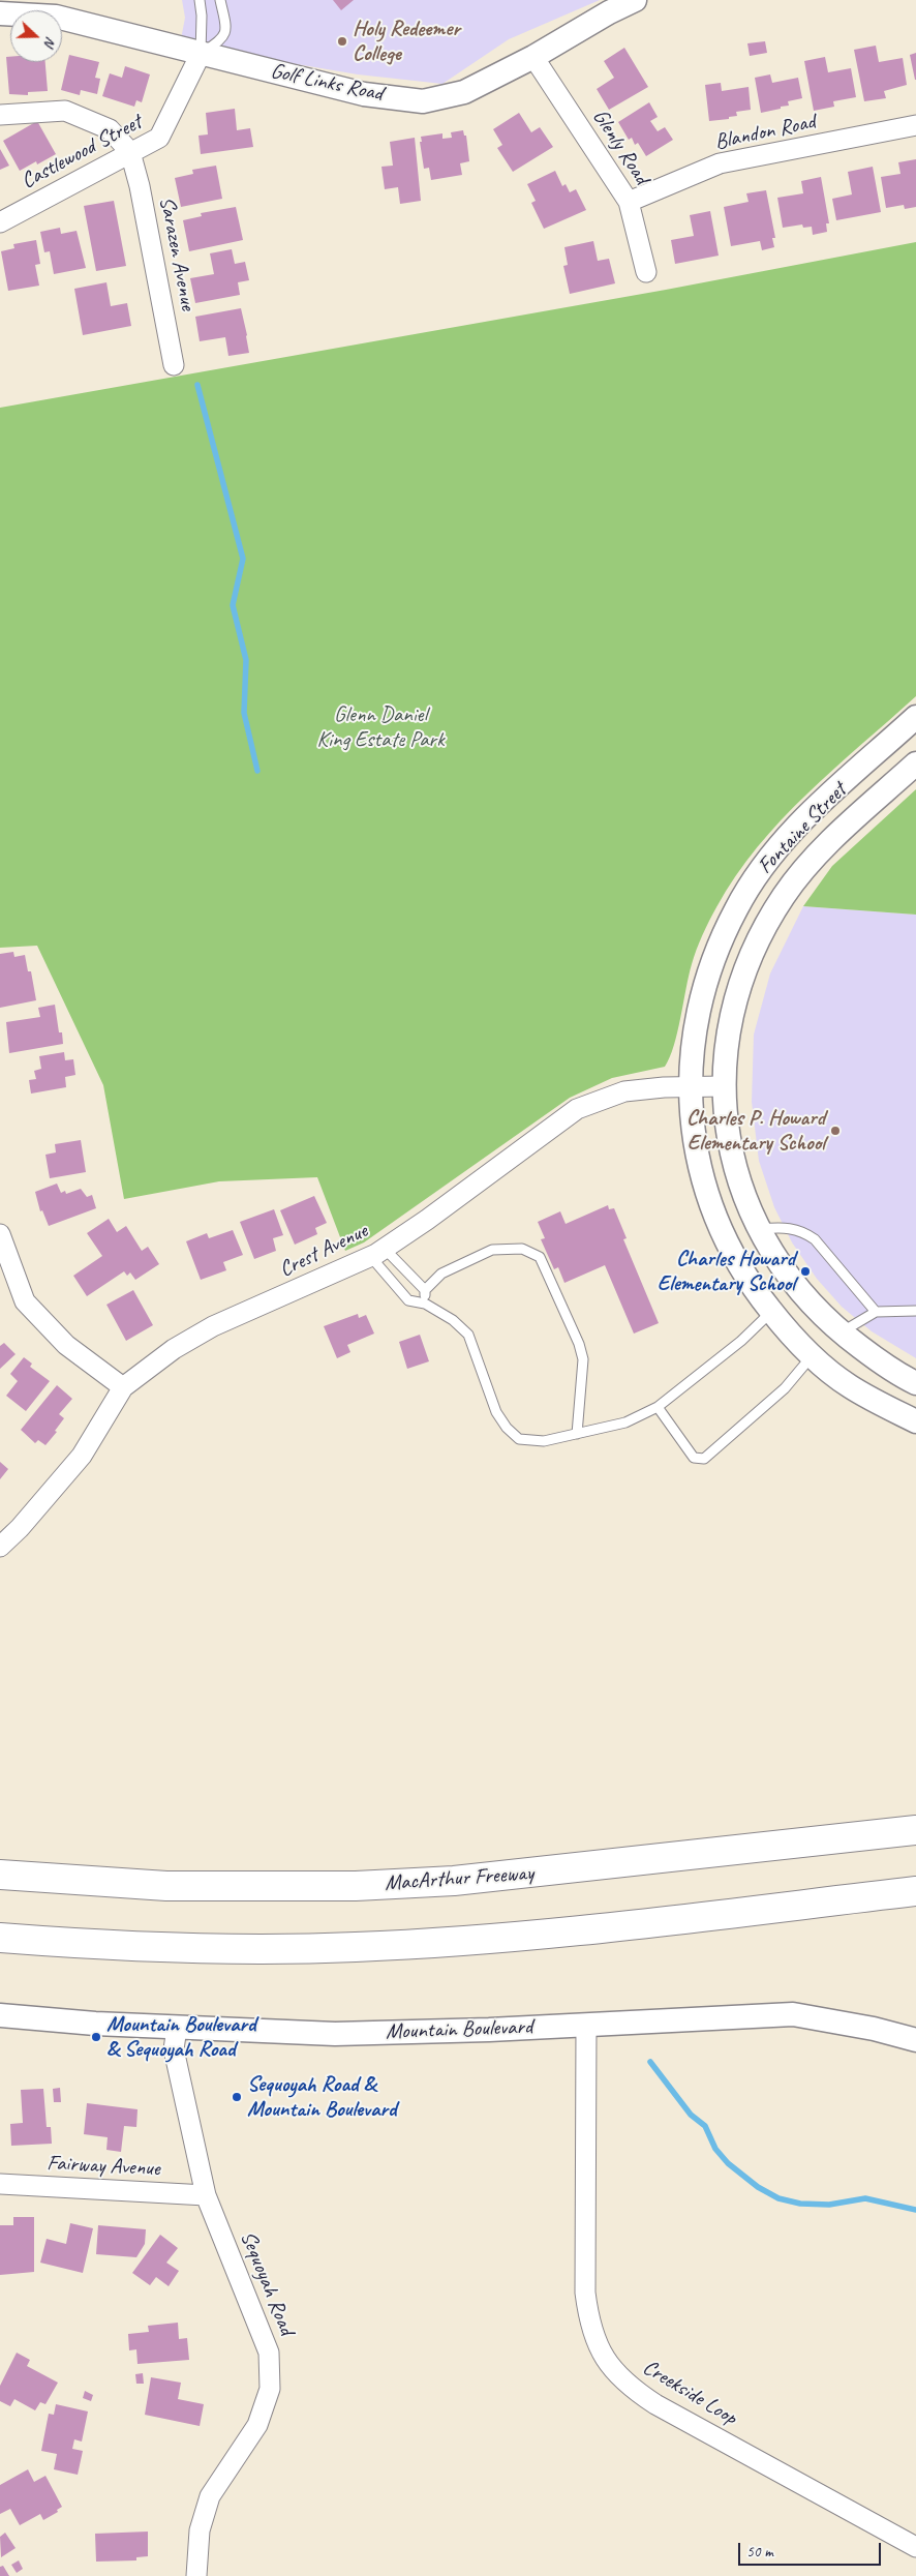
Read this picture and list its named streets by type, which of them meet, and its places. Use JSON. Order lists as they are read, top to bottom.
{
  "streets": {
    "highway": ["MacArthur Freeway"],
    "street": [
      "Golf Links Road",
      "Blandon Road",
      "Glenly Road",
      "Castlewood Street",
      "Sarazen Avenue",
      "Fontaine Street",
      "Crest Avenue",
      "Mountain Boulevard",
      "Fairway Avenue",
      "Sequoyah Road",
      "Creekside Loop"
    ]
  },
  "crossings": [
    ["Golf Links Road", "Glenly Road"],
    ["Golf Links Road", "Castlewood Street"],
    ["Blandon Road", "Glenly Road"],
    ["Castlewood Street", "Sarazen Avenue"],
    ["Fontaine Street", "Crest Avenue"],
    ["Mountain Boulevard", "Sequoyah Road"],
    ["Mountain Boulevard", "Creekside Loop"],
    ["Fairway Avenue", "Sequoyah Road"]
  ],
  "parks": ["Glenn Daniel King Estate Park"],
  "places": [
    "Holy Redeemer College",
    "Charles P. Howard Elementary School",
    "Charles Howard Elementary School",
    "Mountain Boulevard & Sequoyah Road",
    "Sequoyah Road & Mountain Boulevard"
  ],
  "scale_bar": "50 m",
  "north": "right"
}
